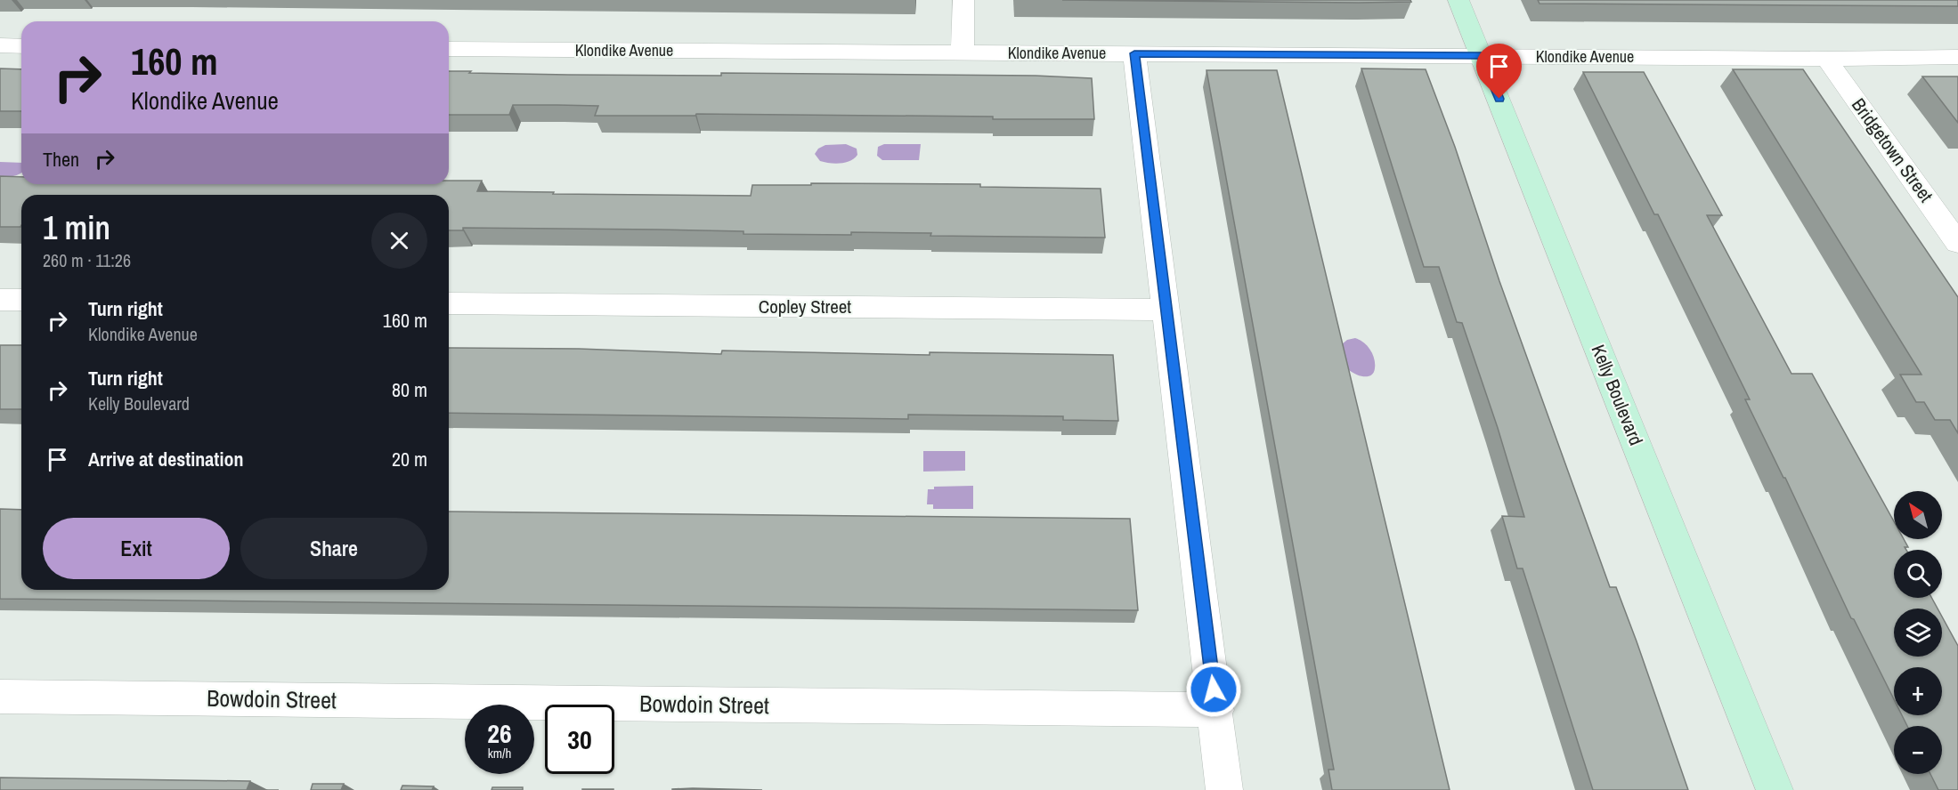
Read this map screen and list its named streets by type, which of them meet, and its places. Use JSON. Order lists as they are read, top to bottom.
{
  "streets": {
    "street": [
      "Klondike Avenue",
      "Bridgetown Street",
      "Copley Street",
      "Kelly Boulevard",
      "Bowdoin Street"
    ]
  },
  "crossings": [
    ["Klondike Avenue", "Bridgetown Street"],
    ["Klondike Avenue", "Kelly Boulevard"]
  ],
  "north": "top left",
  "page": {
    "turn": ["160 m", "Klondike Avenue"],
    "then": "Then",
    "heading": ["1 min", "260 m · 11:26"],
    "list": [
      {
        "name": "Turn right",
        "note": "Klondike Avenue",
        "value": "160 m"
      },
      {
        "name": "Turn right",
        "note": "Kelly Boulevard",
        "value": "80 m"
      },
      {
        "name": "Arrive at destination",
        "value": "20 m"
      }
    ],
    "map_buttons": ["+", "−"],
    "buttons": ["Exit", "Share"],
    "speed": "26 km/h",
    "limit": "30"
  }
}
